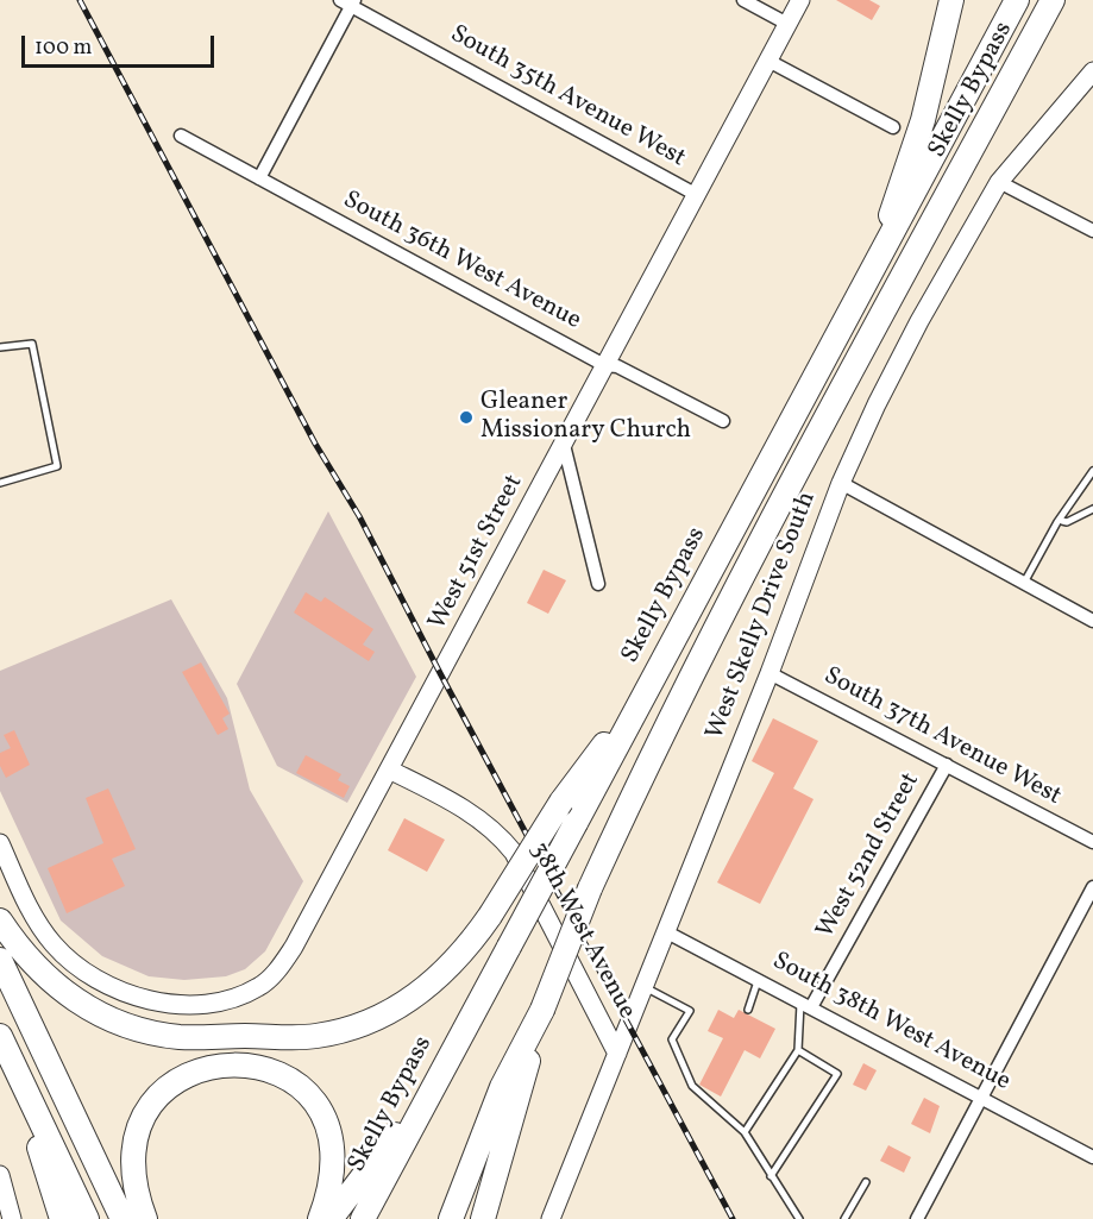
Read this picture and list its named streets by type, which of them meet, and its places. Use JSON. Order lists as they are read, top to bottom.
{
  "streets": {
    "highway": ["Skelly Bypass"],
    "street": [
      "South 35th Avenue West",
      "South 36th West Avenue",
      "West 51st Street",
      "West Skelly Drive South",
      "South 37th Avenue West",
      "West 52nd Street",
      "38th West Avenue",
      "South 38th West Avenue"
    ]
  },
  "crossings": [
    ["South 35th Avenue West", "West 51st Street"],
    ["South 36th West Avenue", "West 51st Street"],
    ["West 51st Street", "38th West Avenue"],
    ["West Skelly Drive South", "South 37th Avenue West"],
    ["West Skelly Drive South", "38th West Avenue"],
    ["West Skelly Drive South", "South 38th West Avenue"],
    ["South 37th Avenue West", "West 52nd Street"],
    ["West 52nd Street", "South 38th West Avenue"]
  ],
  "places": ["Gleaner Missionary Church"],
  "scale_bar": "100 m"
}
